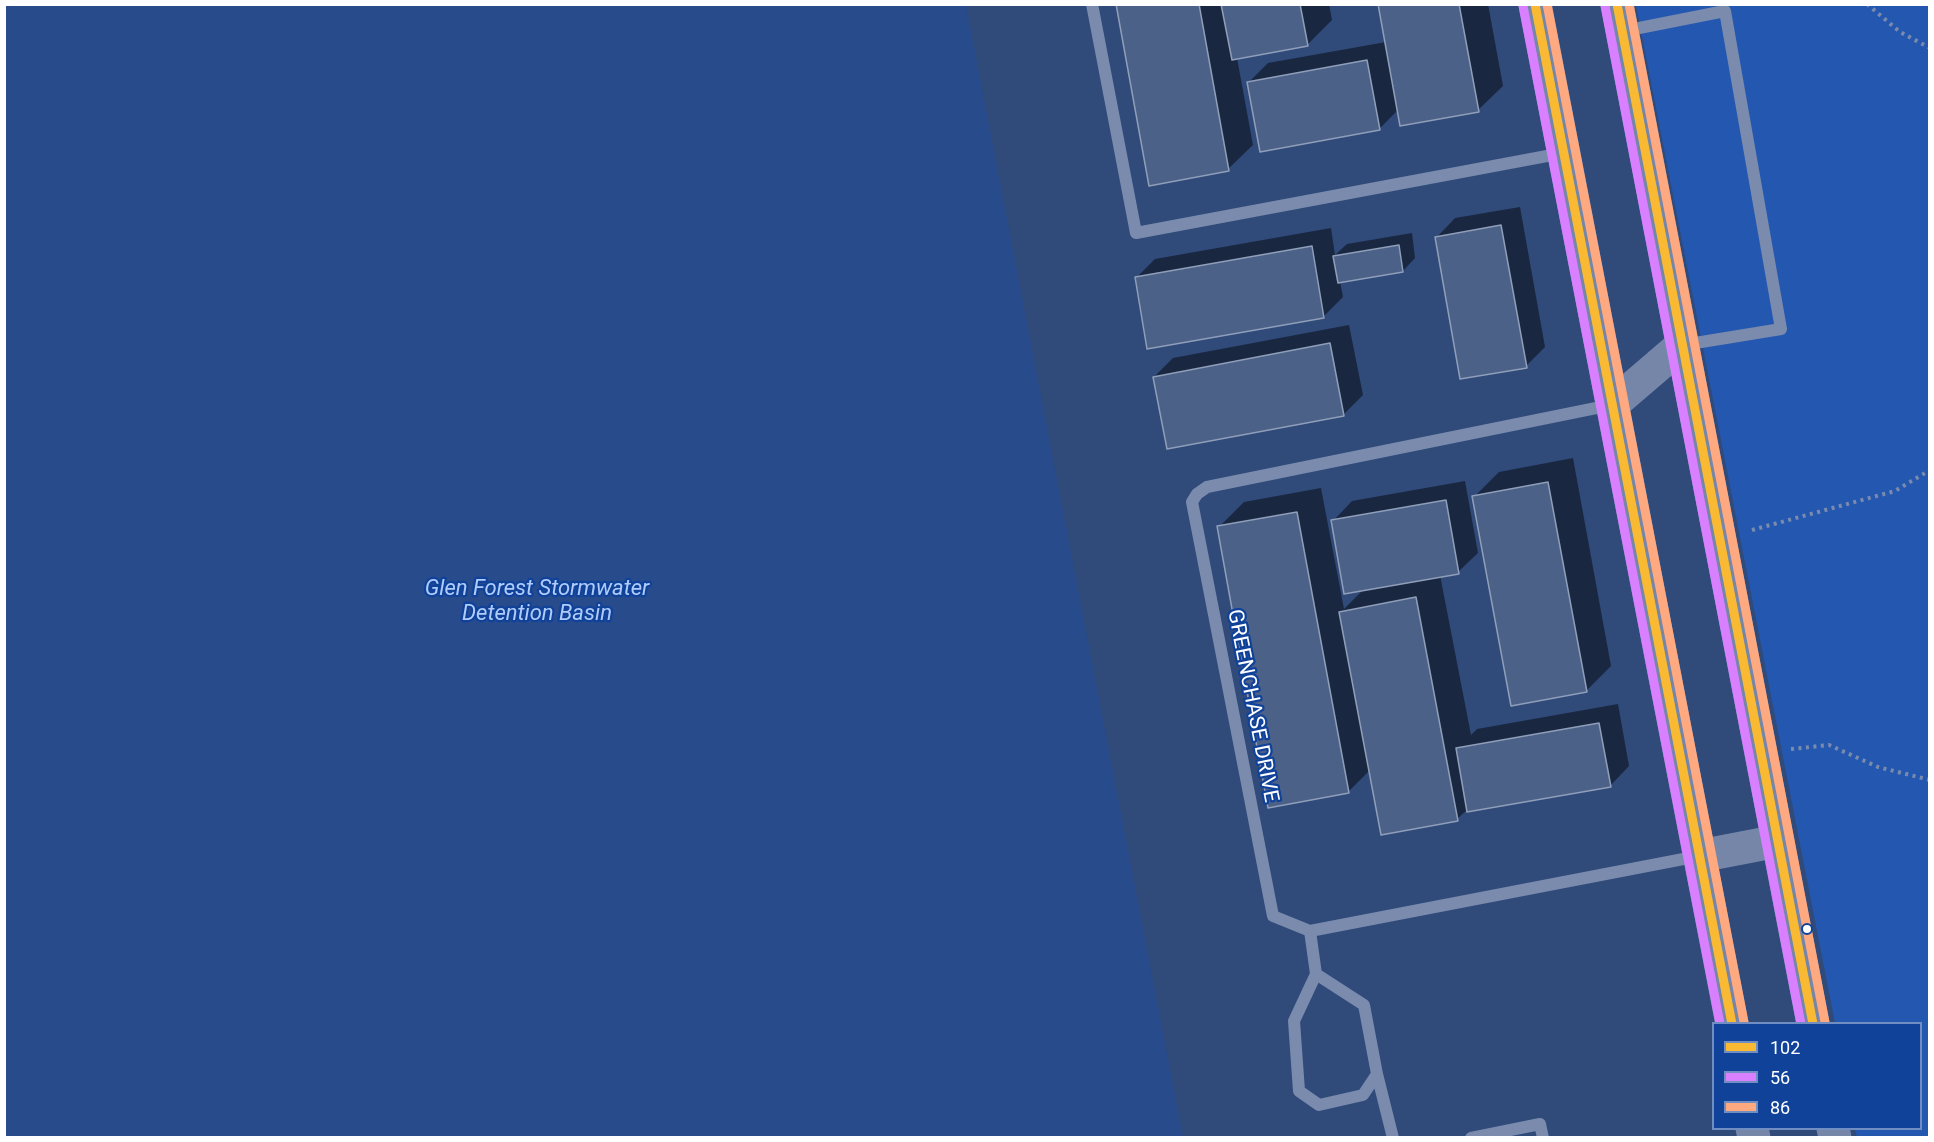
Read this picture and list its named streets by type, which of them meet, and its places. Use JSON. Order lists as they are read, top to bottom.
{
  "streets": {
    "lane": ["GREENCHASE DRIVE"]
  },
  "water": ["Glen Forest Stormwater Detention Basin"],
  "lines": ["transit line 102", "transit line 86", "transit line 56"],
  "legend": ["102", "56", "86"]
}
